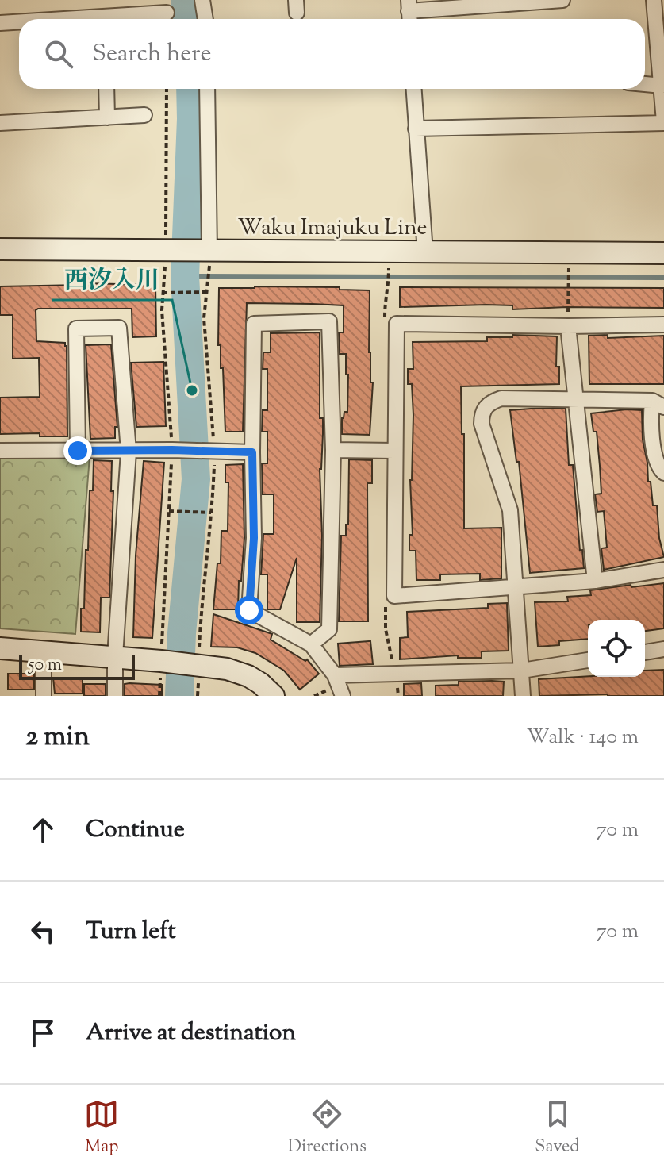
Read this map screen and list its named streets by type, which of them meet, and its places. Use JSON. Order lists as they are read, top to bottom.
{
  "streets": {
    "main road": ["Waku Imajuku Line"]
  },
  "places": ["西汐入川"],
  "scale_bar": "50 m",
  "page": {
    "search": "Search here",
    "scale": "50 m",
    "heading": ["2 min", "Walk · 140 m"],
    "list": [
      ["Continue", "70 m"],
      ["Turn left", "70 m"],
      "Arrive at destination"
    ],
    "nav": ["Map", "Directions", "Saved"]
  }
}
